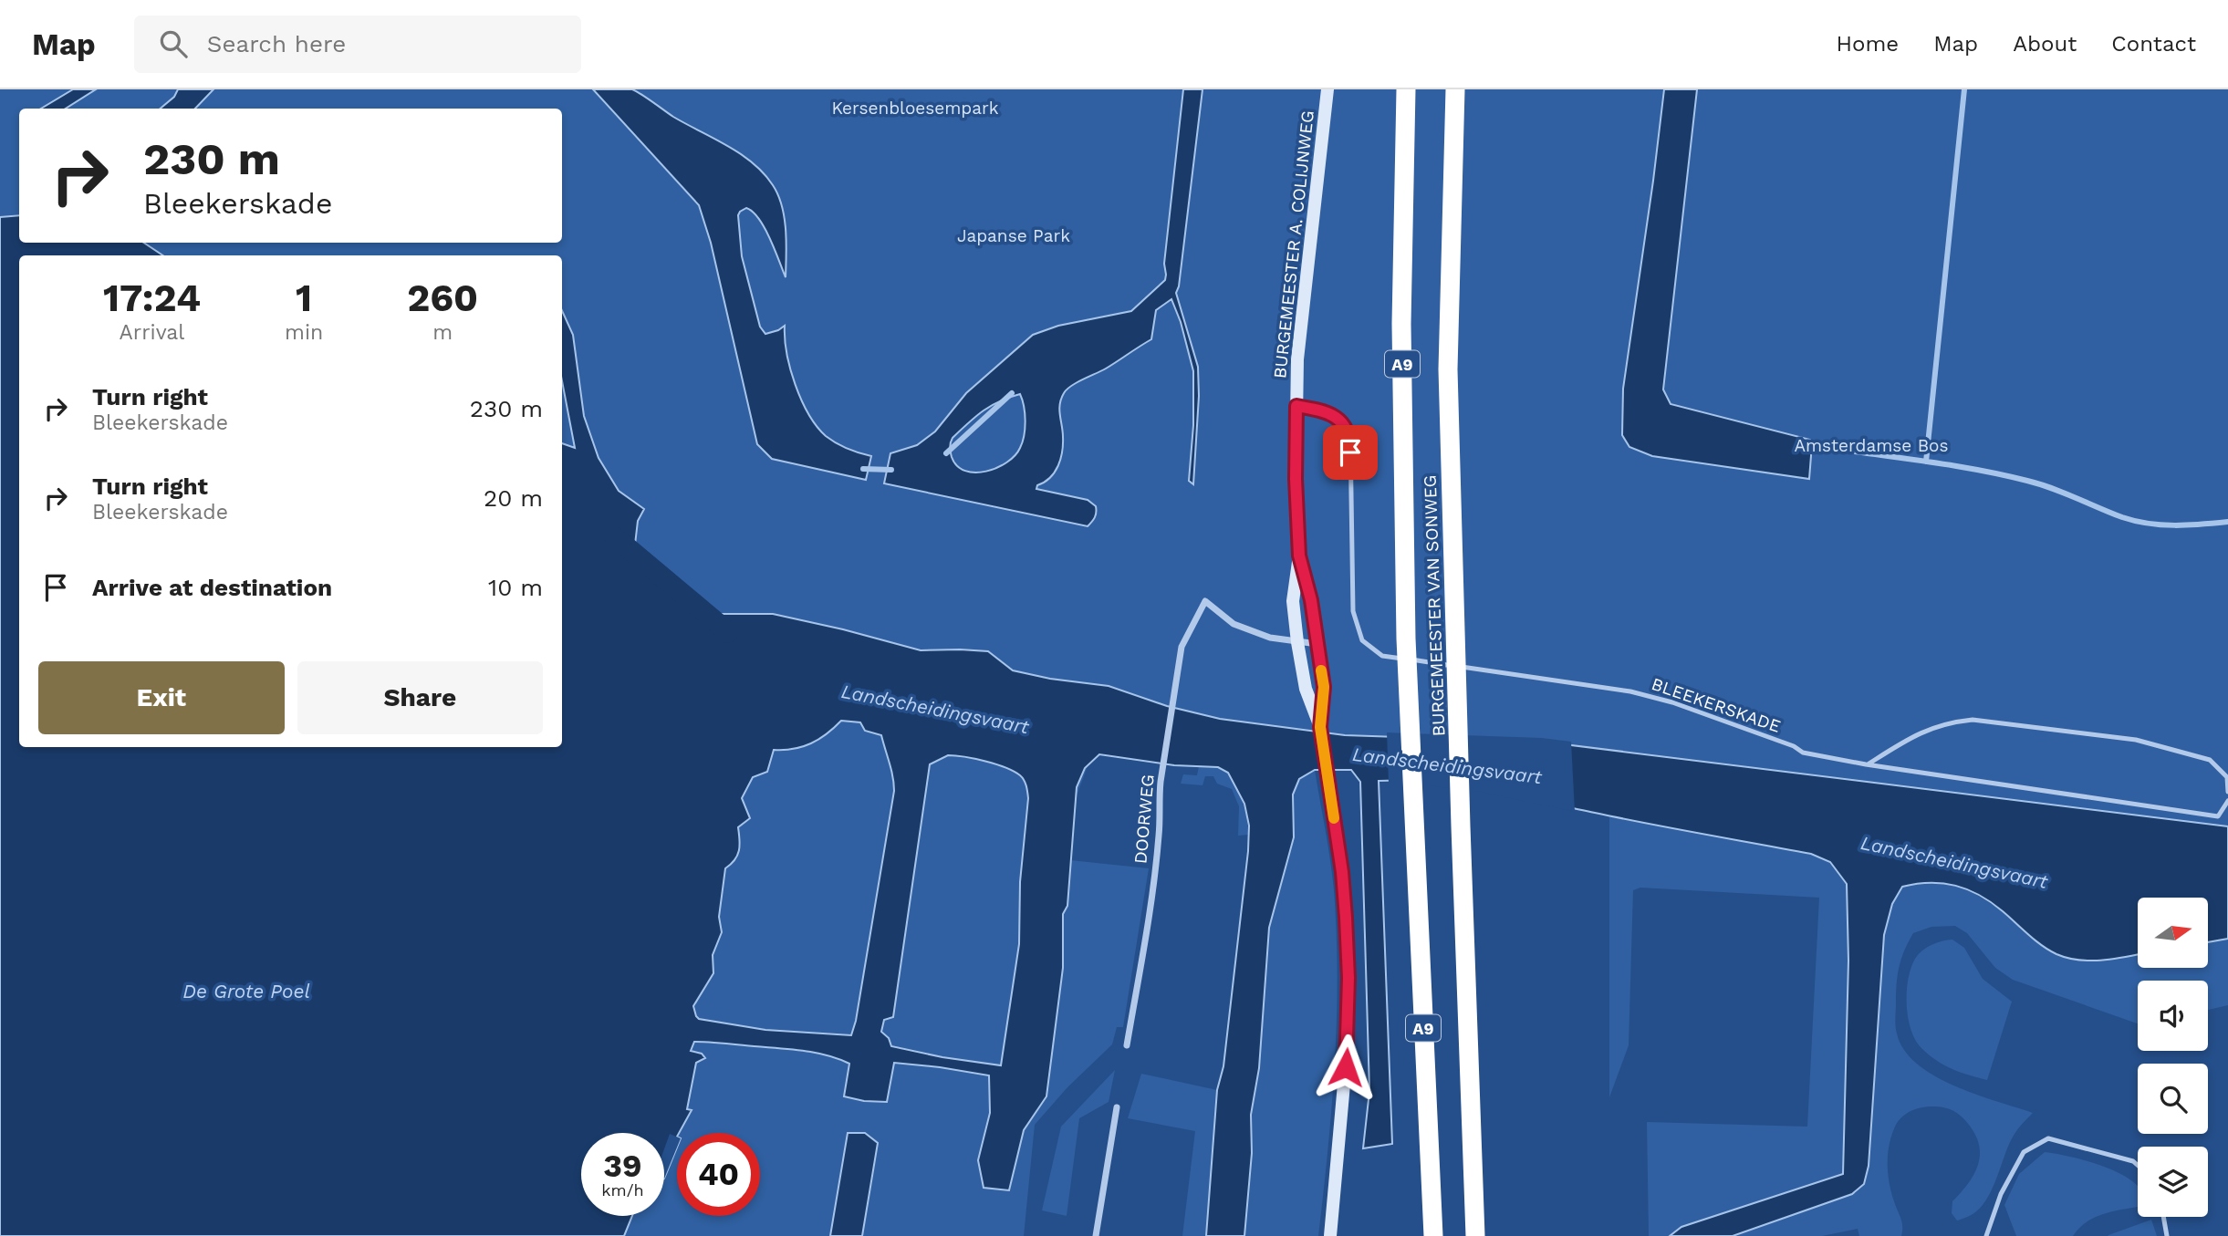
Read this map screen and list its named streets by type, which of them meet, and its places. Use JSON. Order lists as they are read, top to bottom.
{
  "streets": {
    "highway": ["A9", "BURGEMEESTER VAN SONWEG"],
    "street": ["BURGEMEESTER A. COLIJNWEG", "DOORWEG"],
    "lane": ["BLEEKERSKADE"]
  },
  "crossings": [
    ["BURGEMEESTER A. COLIJNWEG", "BLEEKERSKADE"],
    ["BURGEMEESTER A. COLIJNWEG", "DOORWEG"]
  ],
  "water": ["Landscheidingsvaart", "De Grote Poel"],
  "parks": ["Kersenbloesempark", "Japanse Park", "Amsterdamse Bos"],
  "north": "right",
  "page": {
    "header": "Map",
    "search": "Search here",
    "nav": [
      "Home",
      "Map",
      "About",
      "Contact"
    ],
    "turn": ["230 m", "Bleekerskade"],
    "eta": [
      "17:24",
      "Arrival",
      "1",
      "min",
      "260",
      "m"
    ],
    "list": [
      {
        "name": "Turn right",
        "note": "Bleekerskade",
        "value": "230 m"
      },
      {
        "name": "Turn right",
        "note": "Bleekerskade",
        "value": "20 m"
      },
      {
        "name": "Arrive at destination",
        "value": "10 m"
      }
    ],
    "buttons": ["Exit", "Share"],
    "speed": "39 km/h",
    "limit": "40"
  }
}
